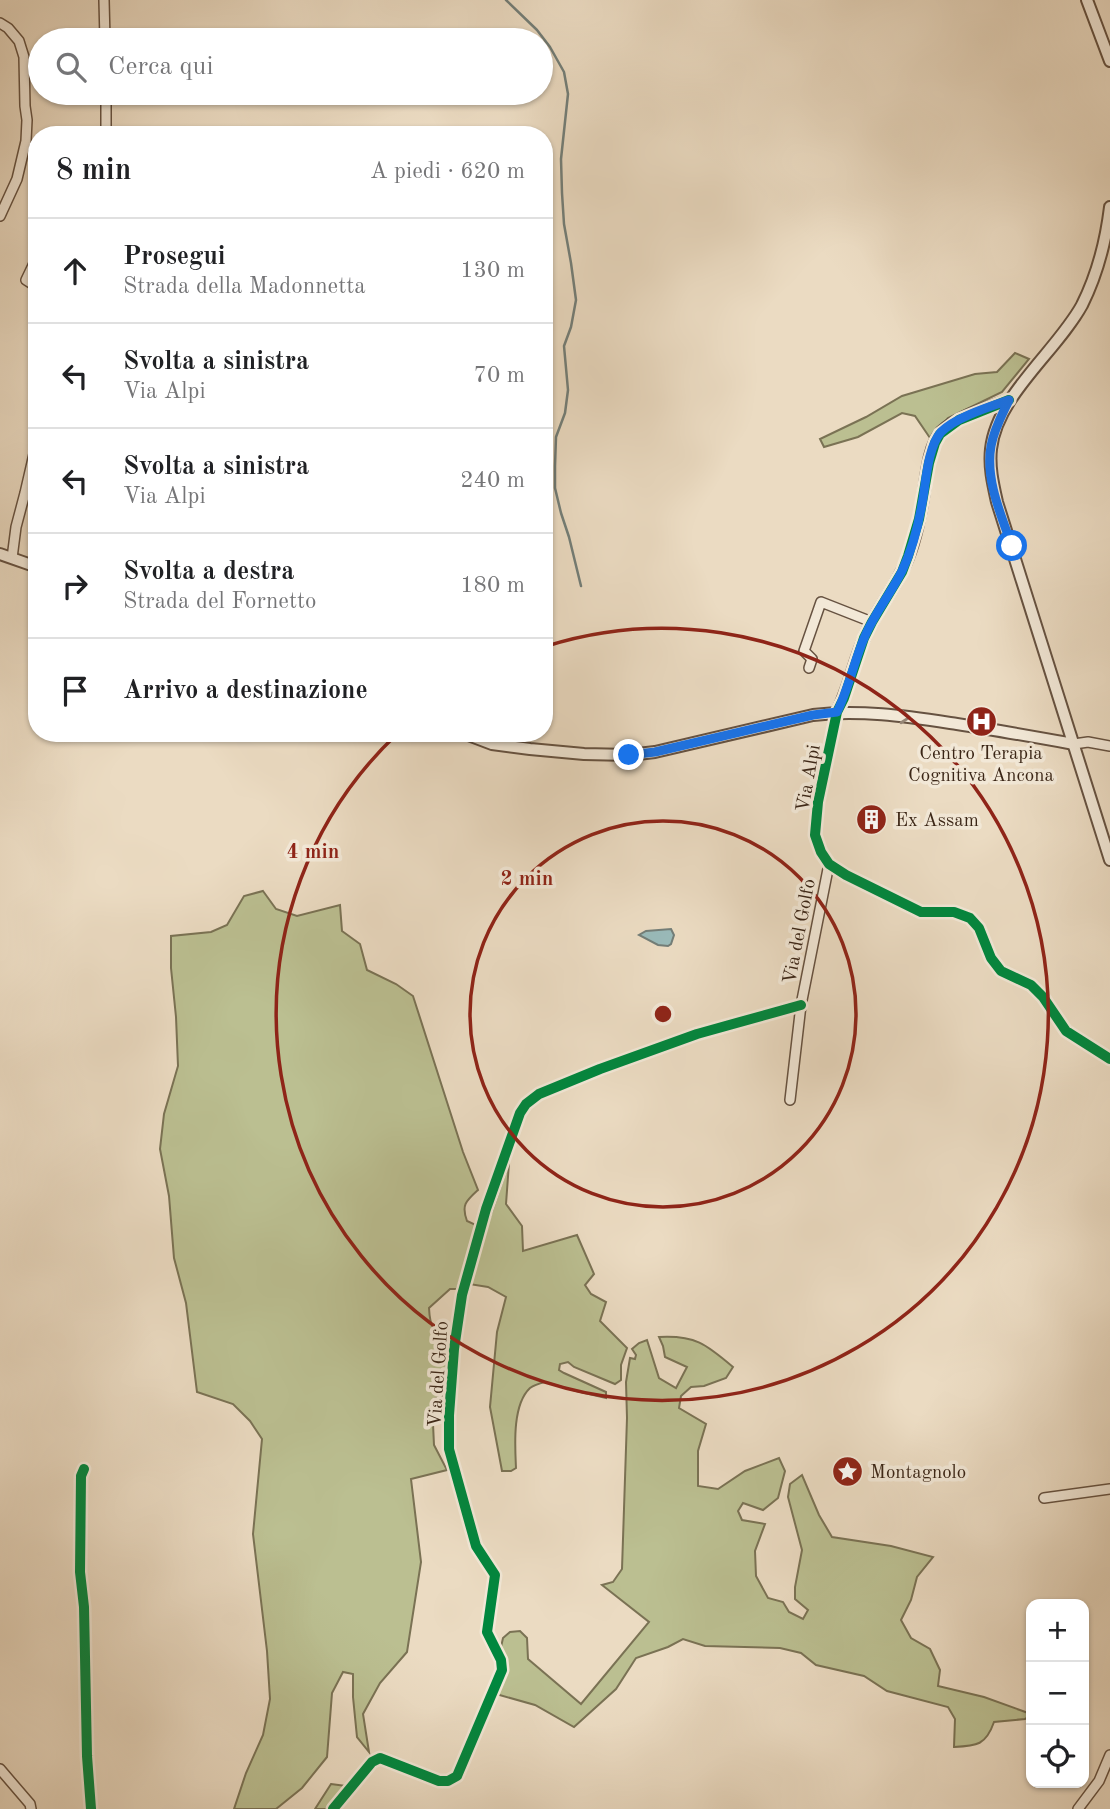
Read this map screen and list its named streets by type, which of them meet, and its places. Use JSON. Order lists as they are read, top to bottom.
{
  "streets": {
    "street": ["Via Alpi", "Via del Golfo"]
  },
  "crossings": [
    ["Via Alpi", "Via del Golfo"]
  ],
  "places": {
    "hospital": ["Centro Terapia Cognitiva Ancona"],
    "building": ["Ex Assam"],
    "place": ["Montagnolo"]
  },
  "page": {
    "search": "Cerca qui",
    "heading": ["8 min", "A piedi · 620 m"],
    "list": [
      ["Prosegui", "Strada della Madonnetta", "130 m"],
      ["Svolta a sinistra", "Via Alpi", "70 m"],
      ["Svolta a sinistra", "Via Alpi", "240 m"],
      ["Svolta a destra", "Strada del Fornetto", "180 m"],
      "Arrivo a destinazione"
    ],
    "map_buttons": ["+", "−"]
  },
  "rings": ["4 min", "2 min"]
}
